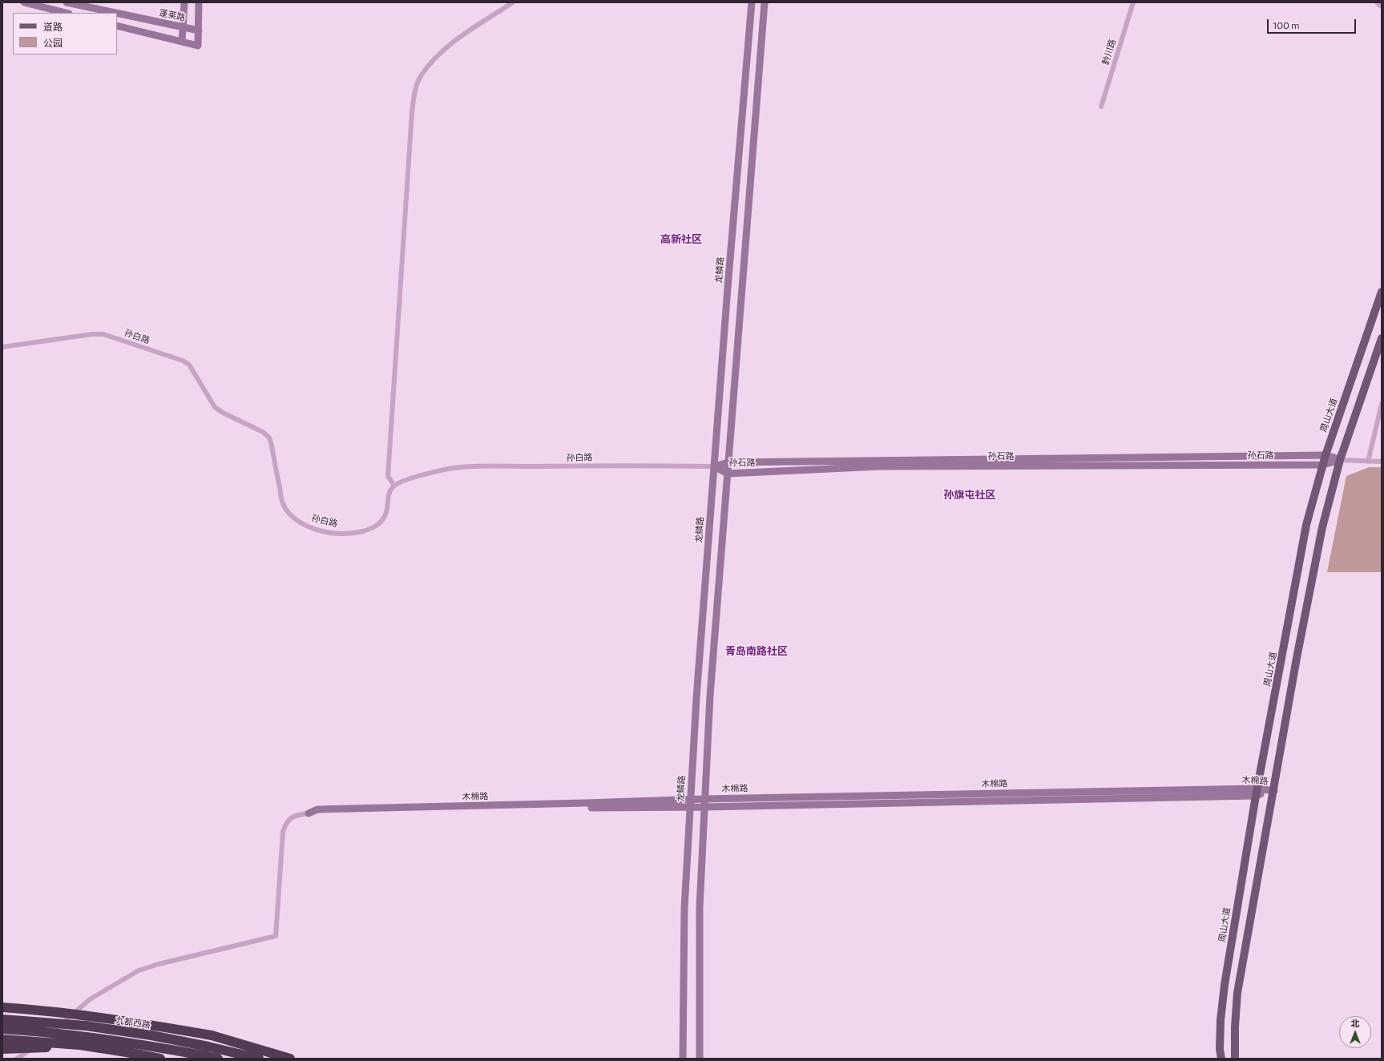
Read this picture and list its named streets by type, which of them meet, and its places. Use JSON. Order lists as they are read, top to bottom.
{
  "streets": {
    "highway": ["九都西路"],
    "main road": [
      "蓬莱路",
      "龙鳞路",
      "周山大道",
      "孙石路",
      "木棉路"
    ],
    "street": ["黔川路", "孙白路"]
  },
  "crossings": [
    ["龙鳞路", "孙白路"],
    ["龙鳞路", "孙石路"],
    ["龙鳞路", "木棉路"],
    ["孙白路", "孙石路"],
    ["周山大道", "孙石路"],
    ["周山大道", "木棉路"]
  ],
  "districts": ["高新社区", "孙旗屯社区", "青岛南路社区"],
  "legend": ["道路", "公园"],
  "scale_bar": "100 m",
  "north": "top"
}
